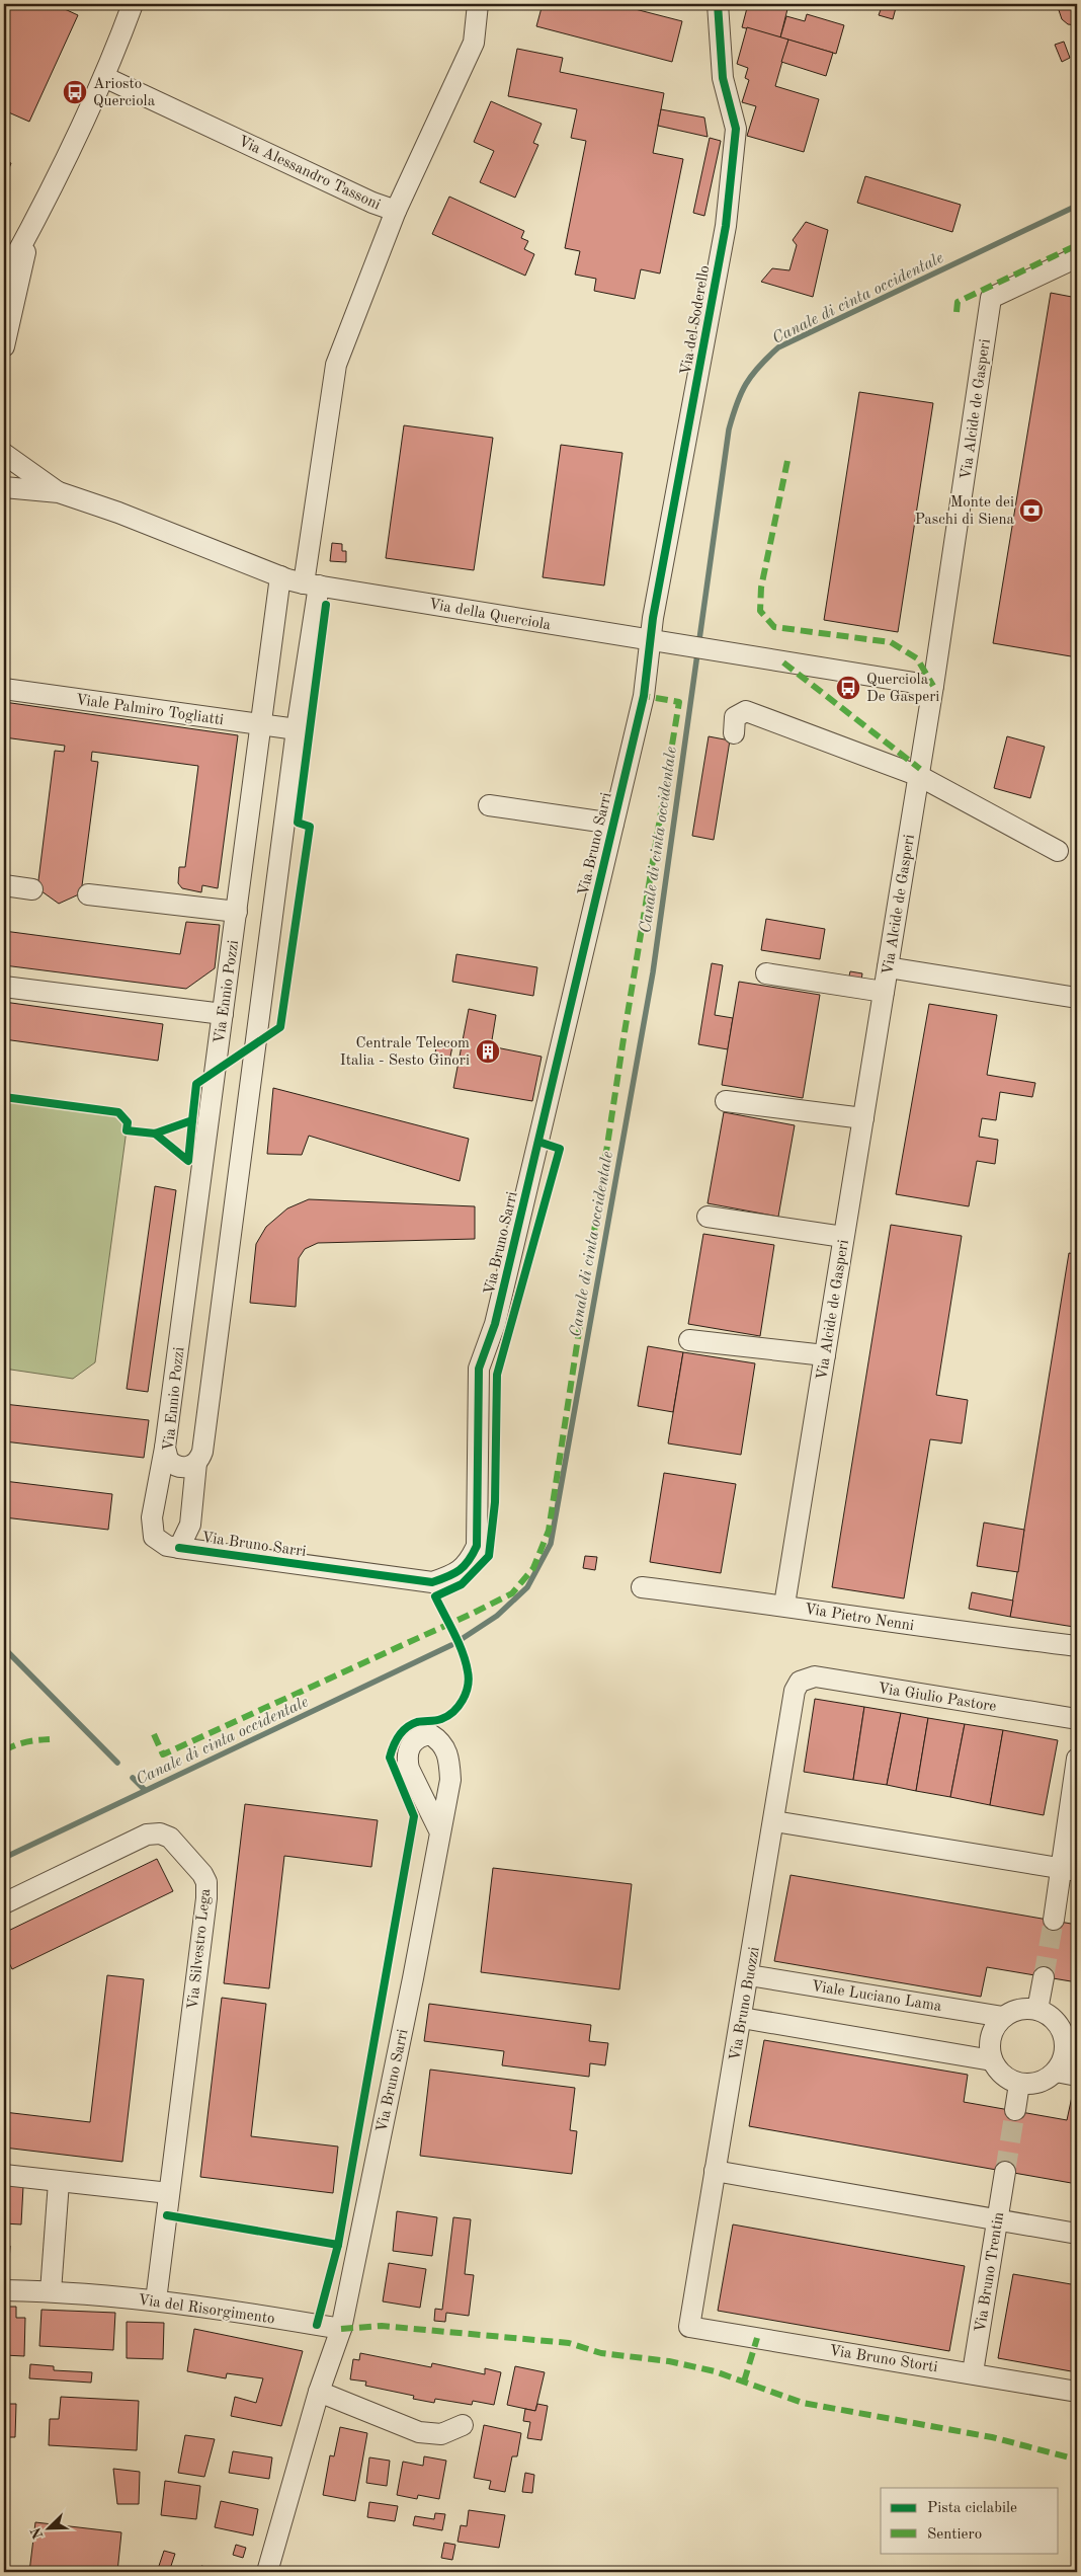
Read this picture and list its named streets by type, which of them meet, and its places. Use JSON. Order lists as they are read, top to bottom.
{
  "streets": {
    "street": [
      "Via Alessandro Tassoni",
      "Via del Soderello",
      "Via Alcide de Gasperi",
      "Via della Querciola",
      "Viale Palmiro Togliatti",
      "Via Bruno Sarri",
      "Via Ennio Pozzi",
      "Via Pietro Nenni",
      "Via Giulio Pastore",
      "Via Silvestro Lega",
      "Viale Luciano Lama",
      "Via Bruno Buozzi",
      "Via Bruno Trentin",
      "Via del Risorgimento",
      "Via Bruno Storti"
    ]
  },
  "crossings": [
    ["Via Alessandro Tassoni", "Via Ennio Pozzi"],
    ["Via del Soderello", "Via della Querciola"],
    ["Via del Soderello", "Via Bruno Sarri"],
    ["Via Alcide de Gasperi", "Via della Querciola"],
    ["Via Alcide de Gasperi", "Via Pietro Nenni"],
    ["Via della Querciola", "Via Bruno Sarri"],
    ["Via della Querciola", "Via Ennio Pozzi"],
    ["Viale Palmiro Togliatti", "Via Ennio Pozzi"],
    ["Via Bruno Sarri", "Via Ennio Pozzi"],
    ["Via Bruno Sarri", "Via del Risorgimento"],
    ["Via Giulio Pastore", "Via Bruno Buozzi"],
    ["Via Silvestro Lega", "Via del Risorgimento"],
    ["Viale Luciano Lama", "Via Bruno Buozzi"],
    ["Via Bruno Buozzi", "Via Bruno Storti"],
    ["Via Bruno Trentin", "Via Bruno Storti"]
  ],
  "water": ["Canale di cinta occidentale"],
  "places": {
    "bus stop": ["Ariosto Querciola", "Querciola De Gasperi"],
    "bank": ["Monte dei Paschi di Siena"],
    "building": ["Centrale Telecom Italia - Sesto Ginori"]
  },
  "legend": ["Pista ciclabile", "Sentiero"],
  "north": "bottom left"
}
